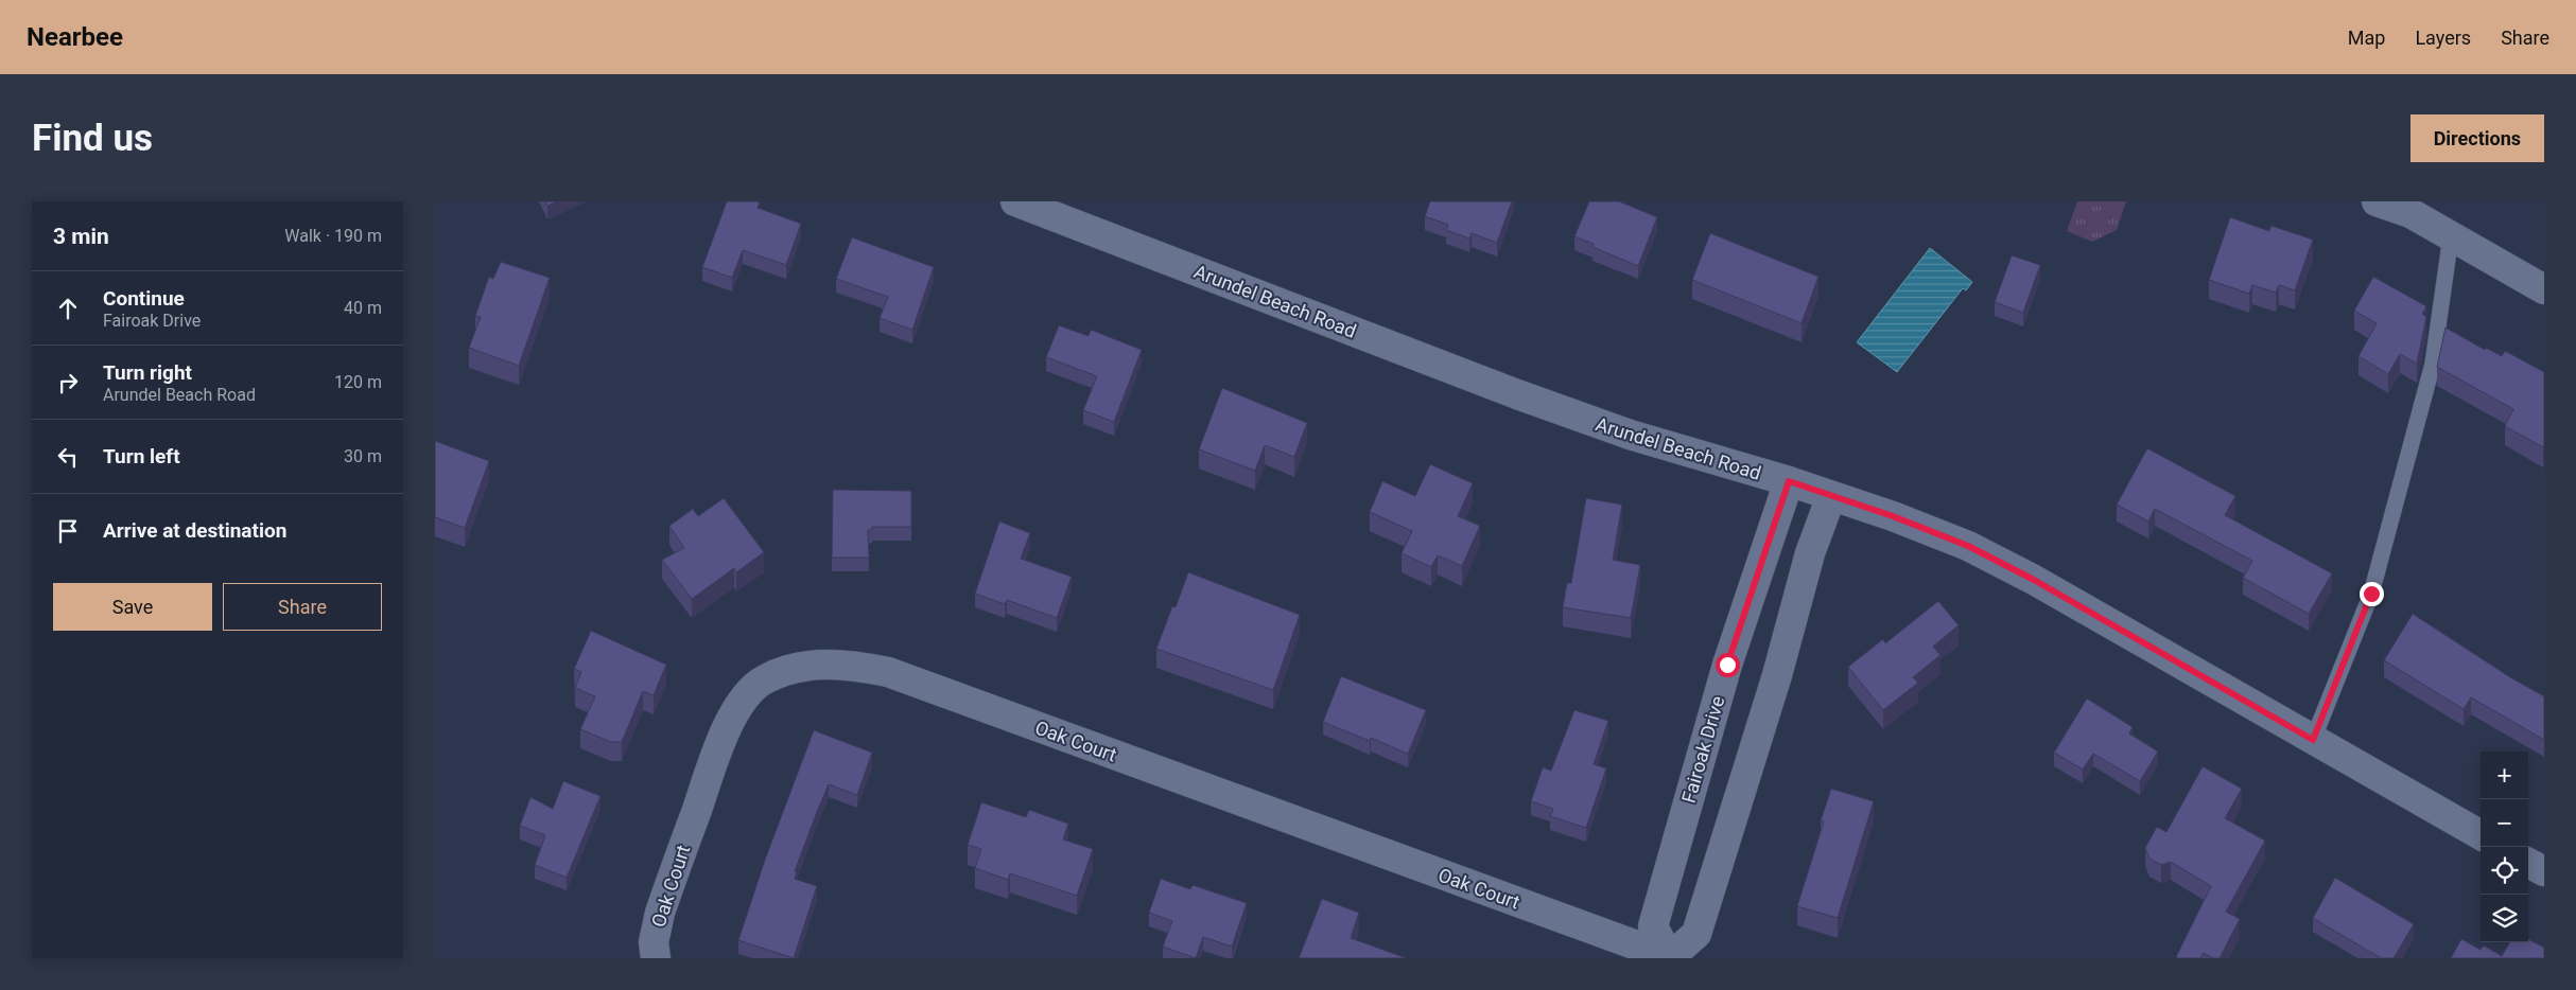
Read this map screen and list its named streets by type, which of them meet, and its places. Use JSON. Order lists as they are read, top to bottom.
{
  "streets": {
    "street": ["Arundel Beach Road", "Oak Court", "Fairoak Drive"]
  },
  "crossings": [
    ["Arundel Beach Road", "Fairoak Drive"],
    ["Oak Court", "Fairoak Drive"]
  ],
  "page": {
    "header": "Nearbee",
    "nav": ["Map", "Layers", "Share"],
    "buttons": [
      "Directions",
      ["Save", "Share"]
    ],
    "title": "Find us",
    "heading": ["3 min", "Walk · 190 m"],
    "list": [
      ["Continue", "Fairoak Drive", "40 m"],
      ["Turn right", "Arundel Beach Road", "120 m"],
      ["Turn left", "30 m"],
      "Arrive at destination"
    ],
    "map_buttons": ["+", "−"]
  }
}
